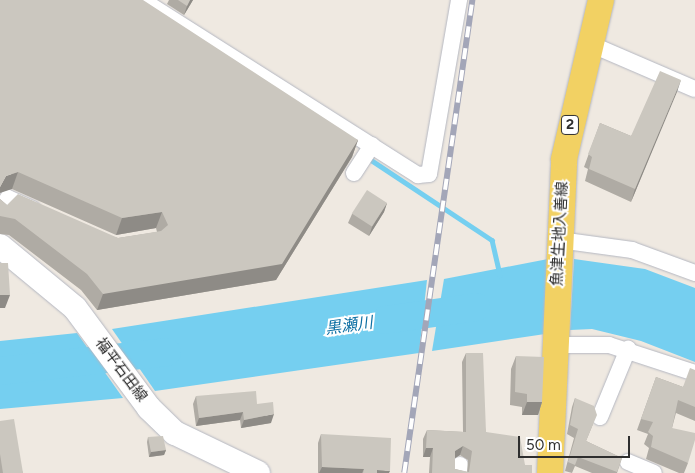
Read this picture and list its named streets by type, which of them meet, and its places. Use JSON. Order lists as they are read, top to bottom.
{
  "streets": {
    "main road": ["2", "魚津生地入善線", "福平石田線"]
  },
  "water": ["黒瀬川"],
  "scale_bar": "50 m"
}
